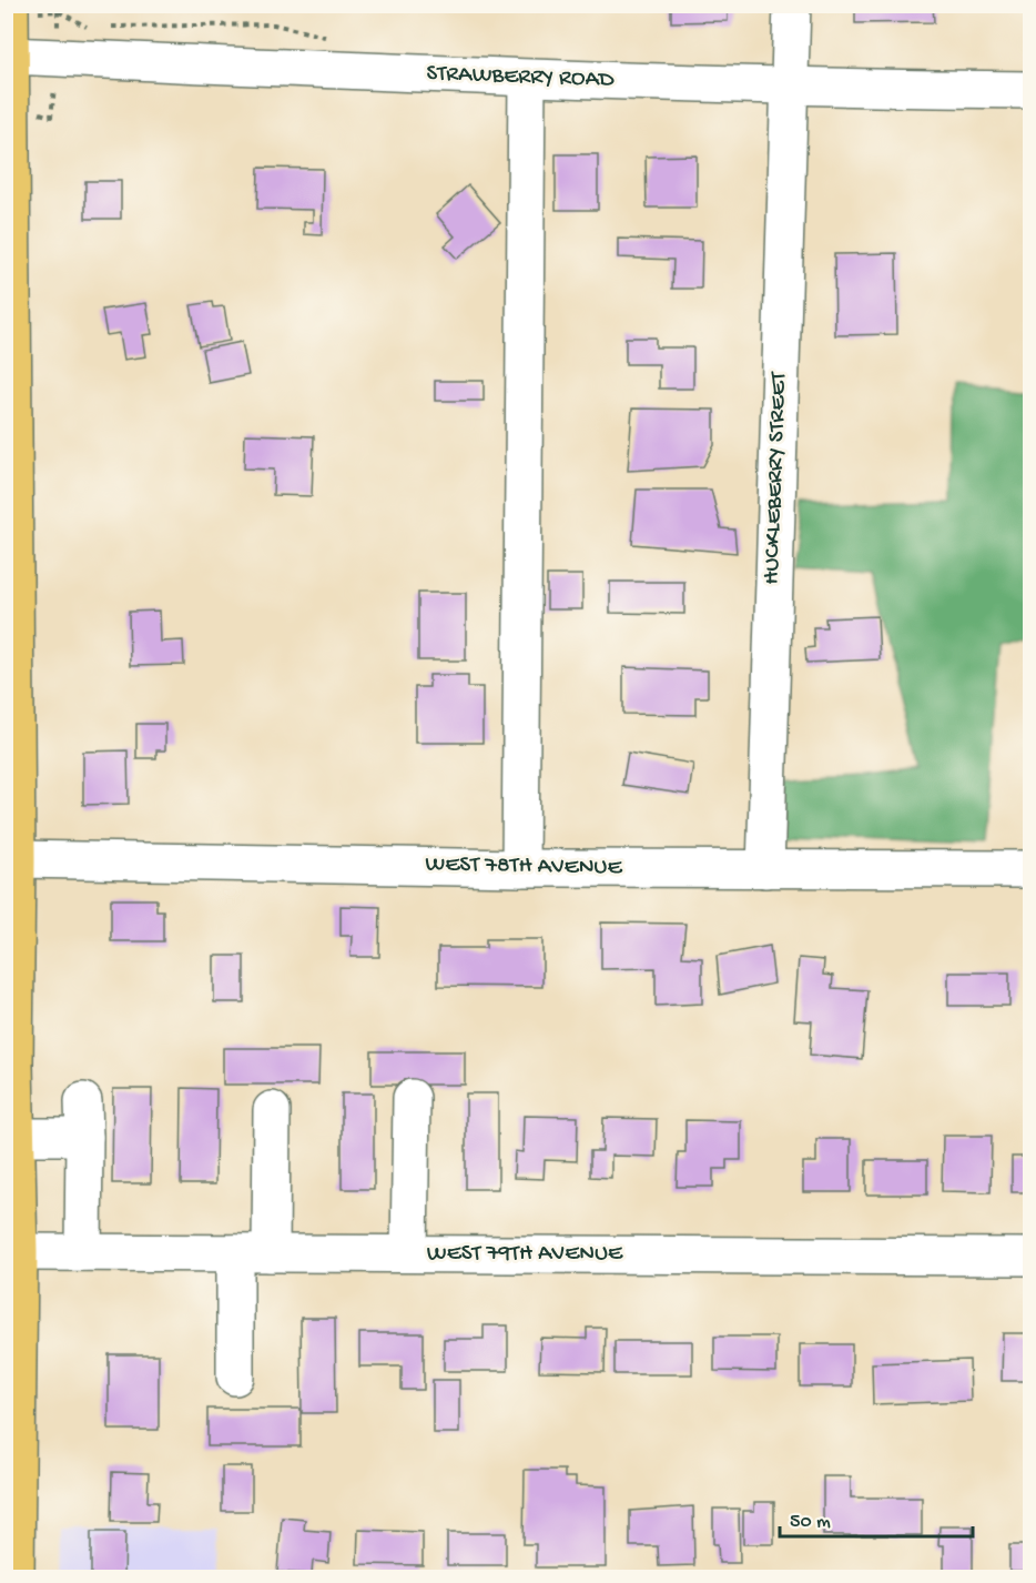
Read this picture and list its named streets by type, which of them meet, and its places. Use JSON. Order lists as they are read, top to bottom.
{
  "streets": {
    "street": [
      "STRAWBERRY ROAD",
      "HUCKLEBERRY STREET",
      "WEST 78TH AVENUE",
      "WEST 79TH AVENUE"
    ]
  },
  "crossings": [
    ["STRAWBERRY ROAD", "HUCKLEBERRY STREET"],
    ["HUCKLEBERRY STREET", "WEST 78TH AVENUE"]
  ],
  "scale_bar": "50 m"
}
